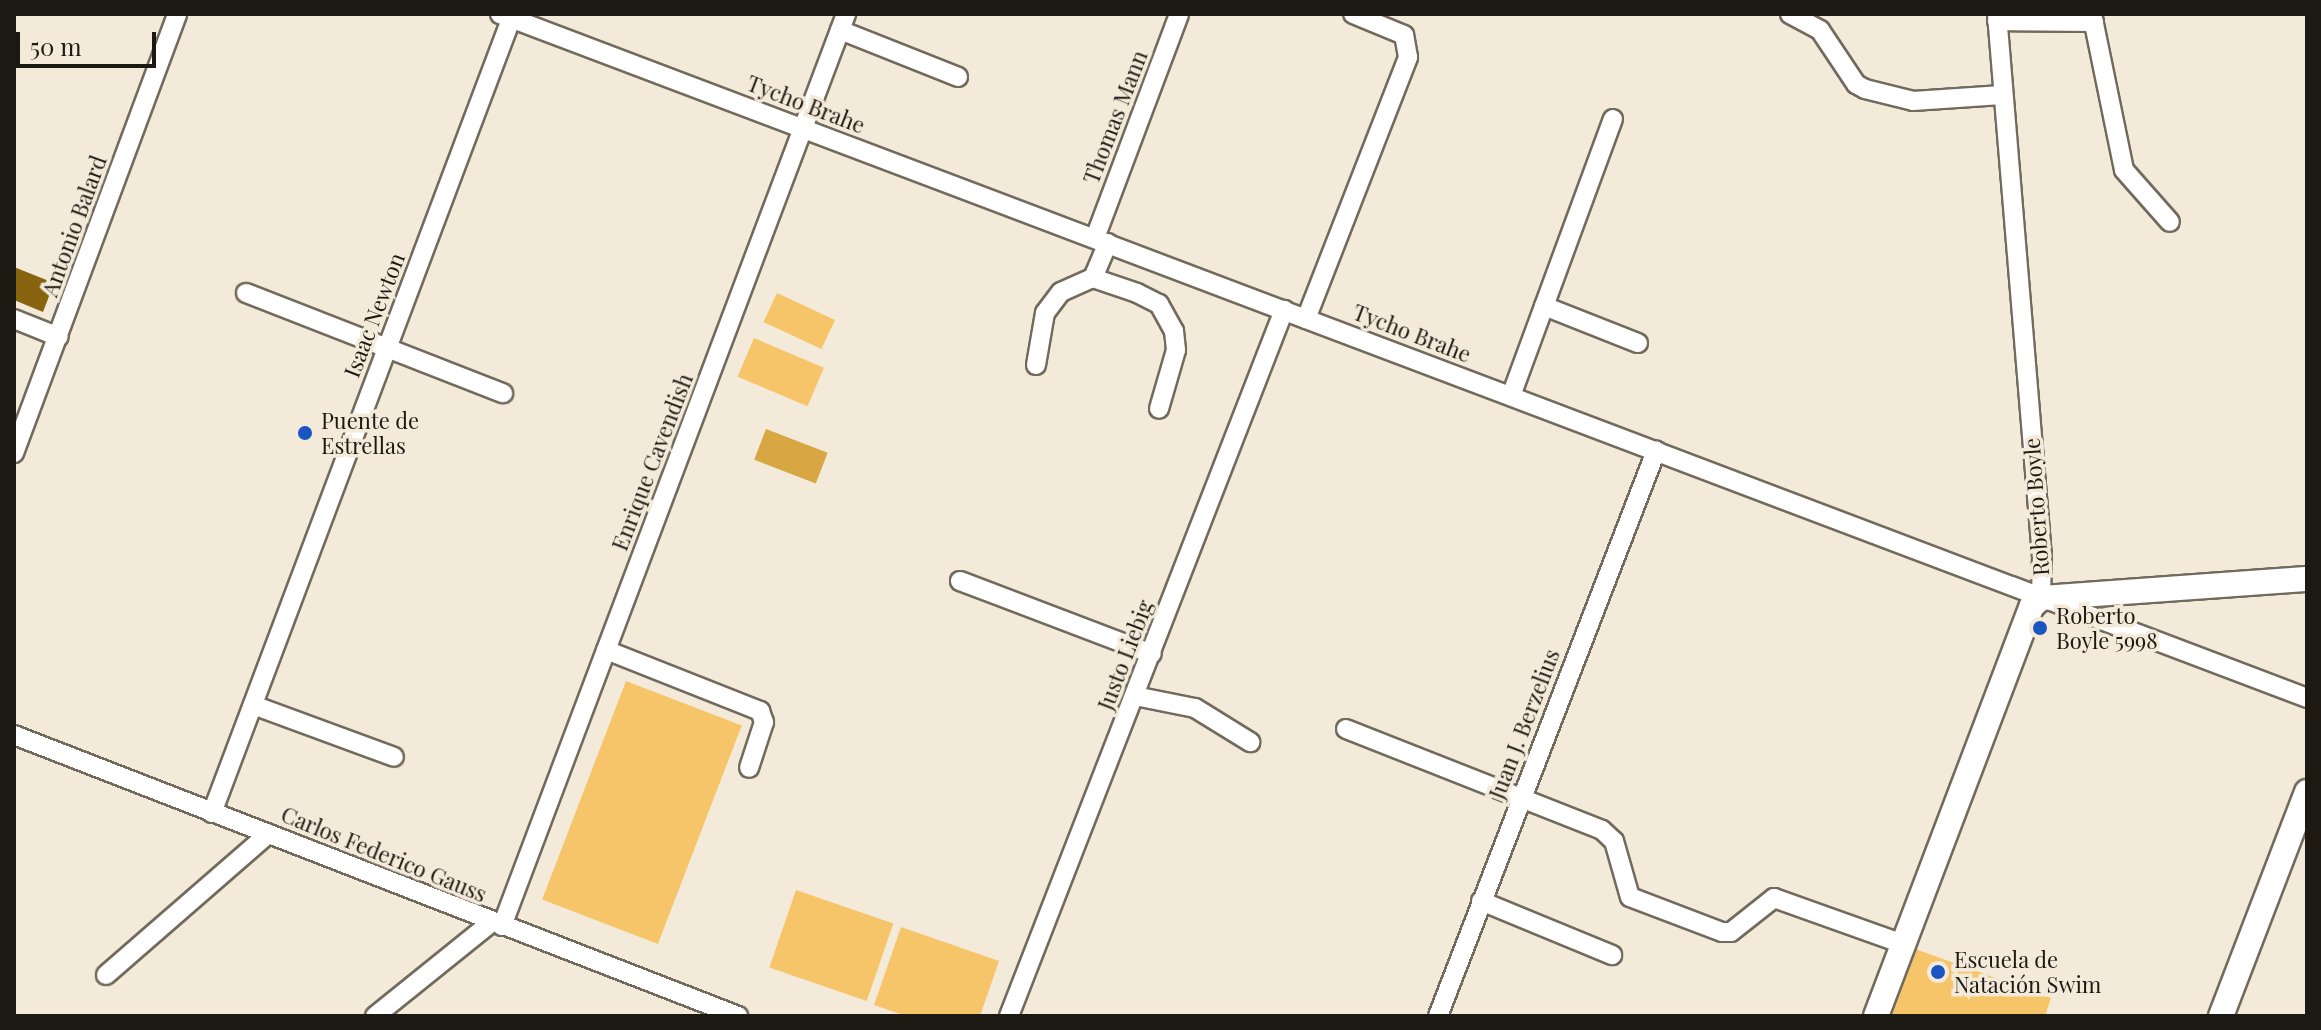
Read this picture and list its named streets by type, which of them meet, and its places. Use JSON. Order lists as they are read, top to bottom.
{
  "streets": {
    "main road": ["Roberto Boyle"],
    "street": [
      "Tycho Brahe",
      "Thomas Mann",
      "Antonio Balard",
      "Isaac Newton",
      "Enrique Cavendish",
      "Justo Liebig",
      "Juan J. Berzelius",
      "Carlos Federico Gauss"
    ]
  },
  "crossings": [
    ["Tycho Brahe", "Thomas Mann"],
    ["Tycho Brahe", "Isaac Newton"],
    ["Tycho Brahe", "Enrique Cavendish"],
    ["Tycho Brahe", "Roberto Boyle"],
    ["Tycho Brahe", "Justo Liebig"],
    ["Tycho Brahe", "Juan J. Berzelius"],
    ["Isaac Newton", "Carlos Federico Gauss"],
    ["Enrique Cavendish", "Carlos Federico Gauss"]
  ],
  "places": ["Puente de Estrellas", "Roberto Boyle 5998", "Escuela de Natación Swim"],
  "scale_bar": "50 m"
}
